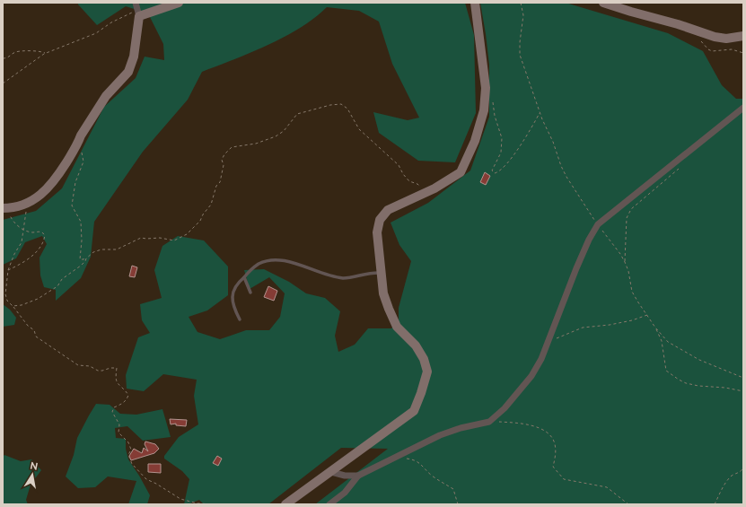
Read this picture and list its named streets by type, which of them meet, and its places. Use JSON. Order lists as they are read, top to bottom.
{
  "north": "top"
}
